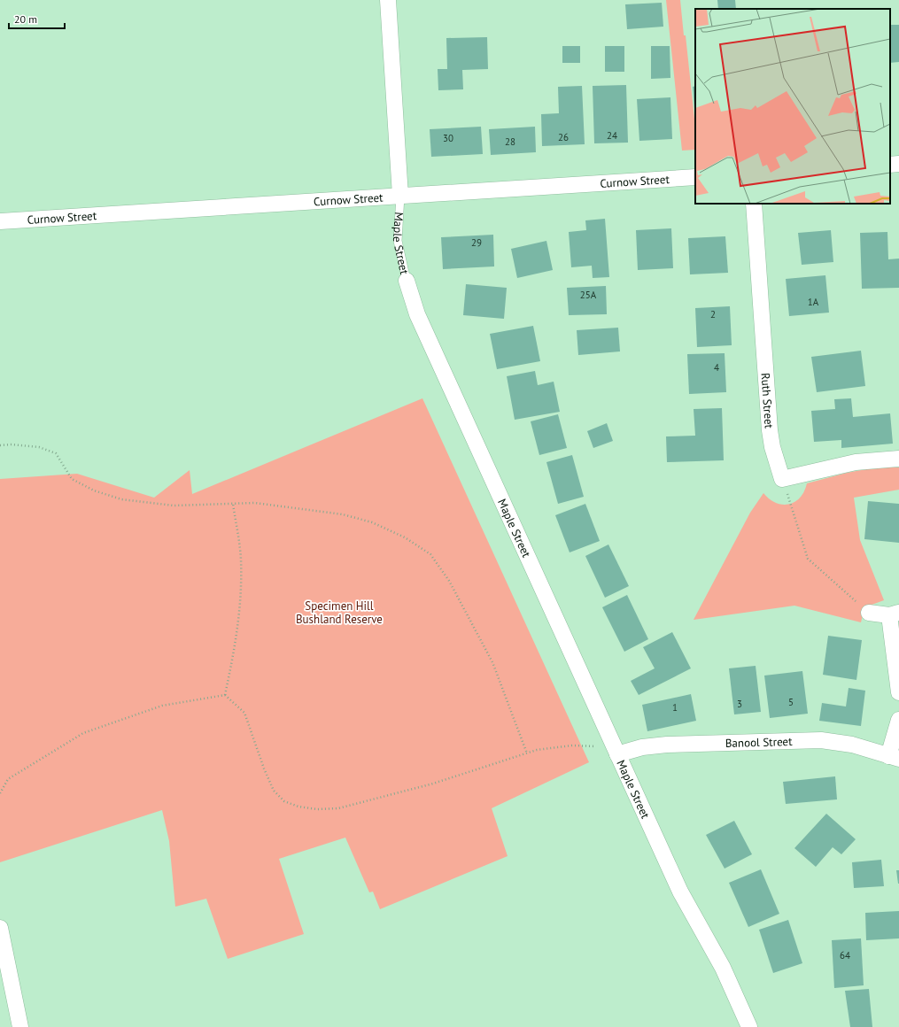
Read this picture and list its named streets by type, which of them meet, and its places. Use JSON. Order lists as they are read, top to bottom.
{
  "streets": {
    "street": [
      "Curnow Street",
      "Maple Street",
      "Ruth Street",
      "Banool Street"
    ]
  },
  "crossings": [
    ["Curnow Street", "Maple Street"],
    ["Maple Street", "Banool Street"]
  ],
  "parks": ["Specimen Hill Bushland Reserve"],
  "house_numbers": [
    "24",
    "26",
    "30",
    "28",
    "29",
    "25A",
    "1A",
    "2",
    "4",
    "5",
    "3",
    "1",
    "64"
  ],
  "scale_bar": "20 m"
}
